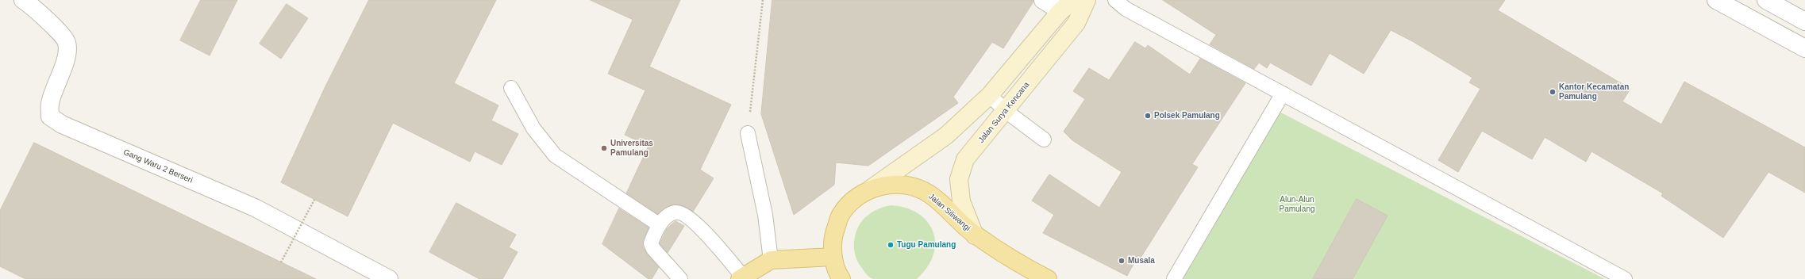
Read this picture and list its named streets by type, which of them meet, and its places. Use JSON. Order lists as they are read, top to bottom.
{
  "streets": {
    "main road": ["Jalan Surya Kencana", "Jalan Siliwangi"],
    "street": ["Gang Waru 2 Berseri"]
  },
  "crossings": [
    ["Jalan Surya Kencana", "Jalan Siliwangi"]
  ],
  "parks": ["Alun-Alun Pamulang"],
  "places": [
    "Kantor Kecamatan Pamulang",
    "Polsek Pamulang",
    "Universitas Pamulang",
    "Tugu Pamulang",
    "Musala"
  ]
}
